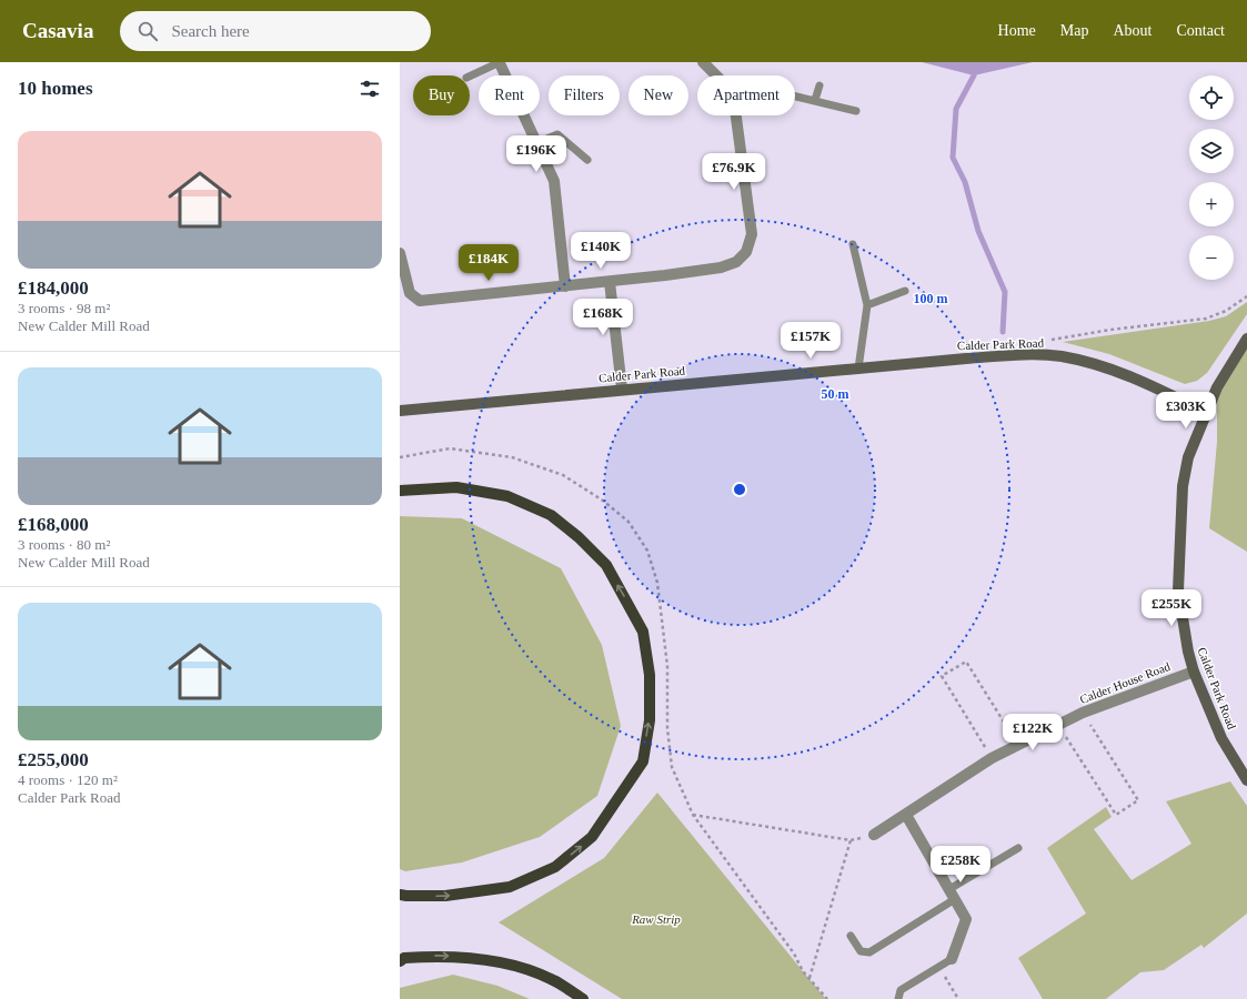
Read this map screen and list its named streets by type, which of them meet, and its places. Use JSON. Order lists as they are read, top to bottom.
{
  "streets": {
    "main road": ["Calder Park Road"],
    "street": ["Calder House Road"]
  },
  "crossings": [
    ["Calder Park Road", "Calder House Road"]
  ],
  "parks": ["Raw Strip"],
  "page": {
    "header": "Casavia",
    "search": "Search here",
    "nav": [
      "Home",
      "Map",
      "About",
      "Contact"
    ],
    "heading": "10 homes",
    "map_buttons": ["+", "−"],
    "chip": [
      "Buy",
      "Rent",
      "Filters",
      "New",
      "Apartment"
    ],
    "list": [
      {
        "name": "£184,000",
        "note": "3 rooms · 98 m² · New Calder Mill Road"
      },
      {
        "name": "£168,000",
        "note": "3 rooms · 80 m² · New Calder Mill Road"
      },
      {
        "name": "£255,000",
        "note": "4 rooms · 120 m² · Calder Park Road"
      }
    ],
    "price": [
      "£196K",
      "£76.9K",
      "£140K",
      "£184K",
      "£168K",
      "£157K",
      "£303K",
      "£255K",
      "£122K",
      "£258K"
    ]
  },
  "rings": ["100 m", "50 m"]
}
